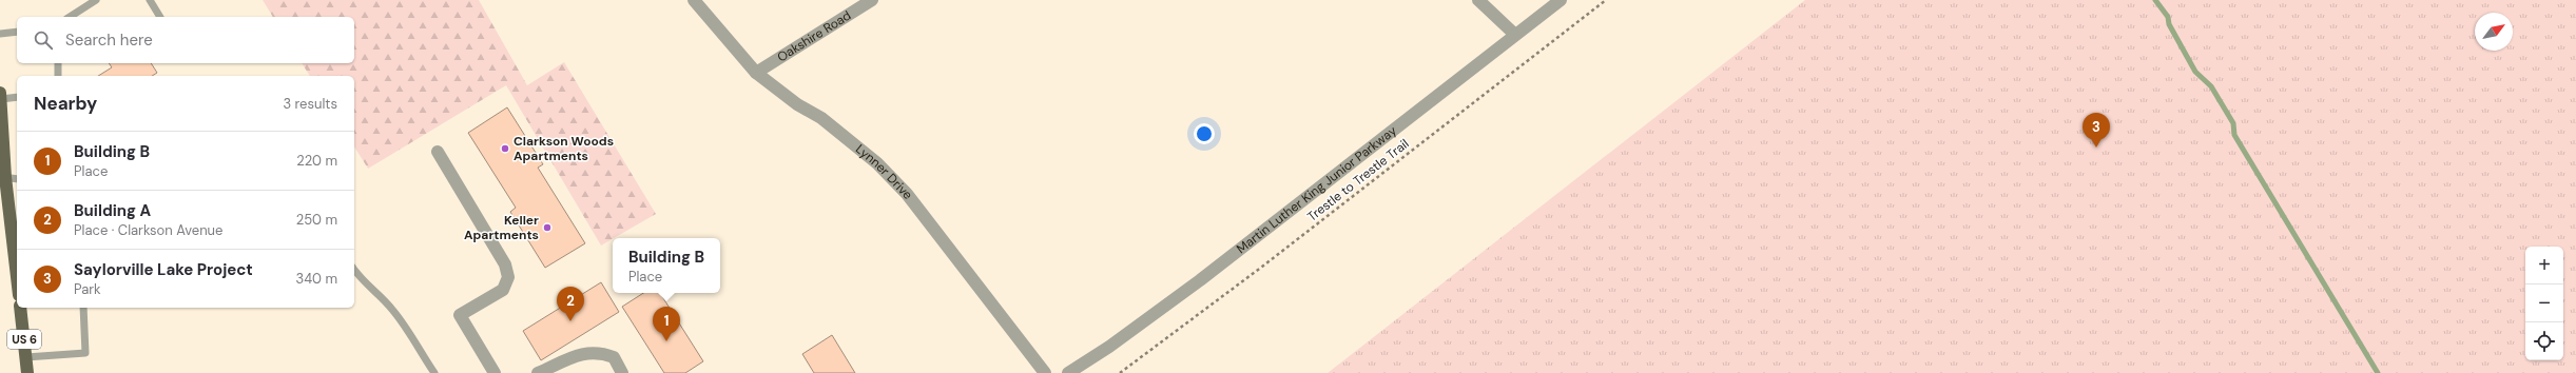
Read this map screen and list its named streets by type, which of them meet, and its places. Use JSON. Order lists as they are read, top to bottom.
{
  "streets": {
    "main road": ["US 6"],
    "street": ["Oakshire Road", "Lynner Drive", "Martin Luther King Junior Parkway"],
    "path": ["Trestle to Trestle Trail"]
  },
  "crossings": [
    ["Oakshire Road", "Lynner Drive"]
  ],
  "places": ["Clarkson Woods Apartments", "Keller Apartments"],
  "north": "top right",
  "page": {
    "search": "Search here",
    "heading": ["Nearby", "3 results"],
    "pins": ["3", "2", "1"],
    "list": [
      {
        "mark": "1",
        "name": "Building B",
        "note": "Place",
        "value": "220 m"
      },
      {
        "mark": "2",
        "name": "Building A",
        "note": "Place · Clarkson Avenue",
        "value": "250 m"
      },
      {
        "mark": "3",
        "name": "Saylorville Lake Project",
        "note": "Park",
        "value": "340 m"
      }
    ],
    "popup": ["Building B", "Place"],
    "map_buttons": ["+", "−"]
  }
}
